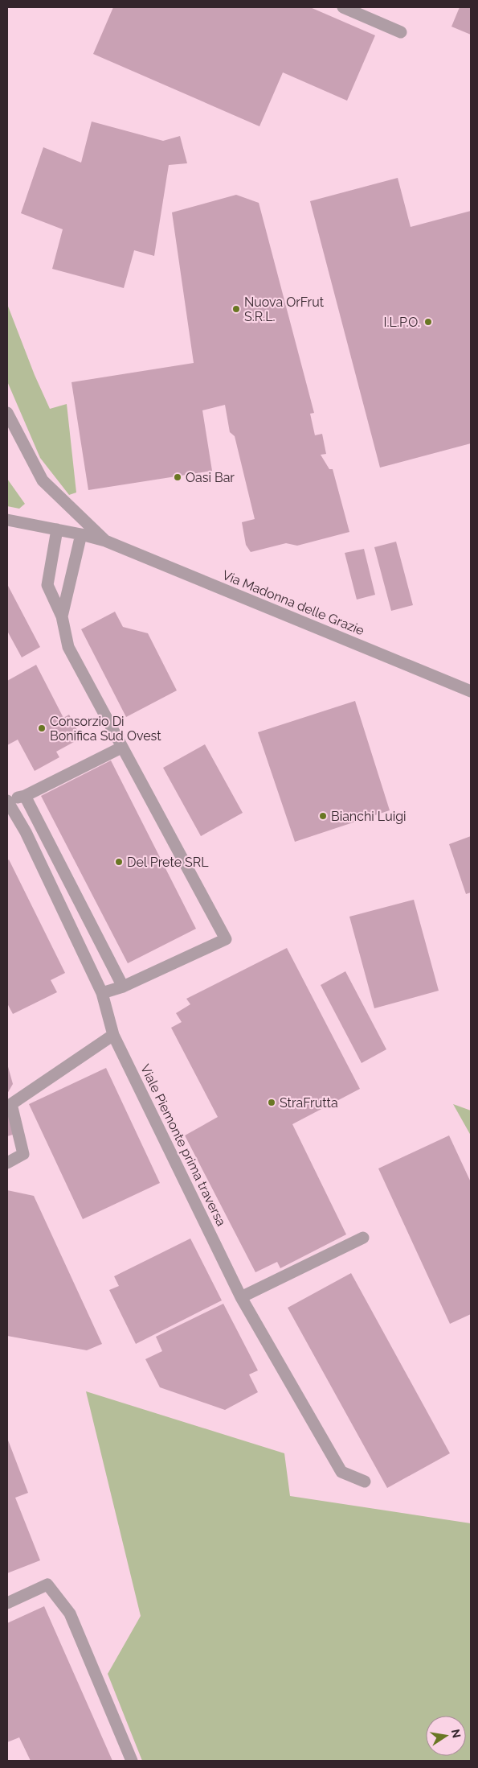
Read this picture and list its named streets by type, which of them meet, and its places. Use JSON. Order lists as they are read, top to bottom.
{
  "streets": {
    "street": ["Via Madonna delle Grazie", "Viale Piemonte prima traversa"]
  },
  "places": [
    "Nuova OrFrut S.R.L.",
    "I.L.P.O.",
    "Oasi Bar",
    "Consorzio Di Bonifica Sud Ovest",
    "Bianchi Luigi",
    "Del Prete SRL",
    "StraFrutta"
  ],
  "north": "right"
}
